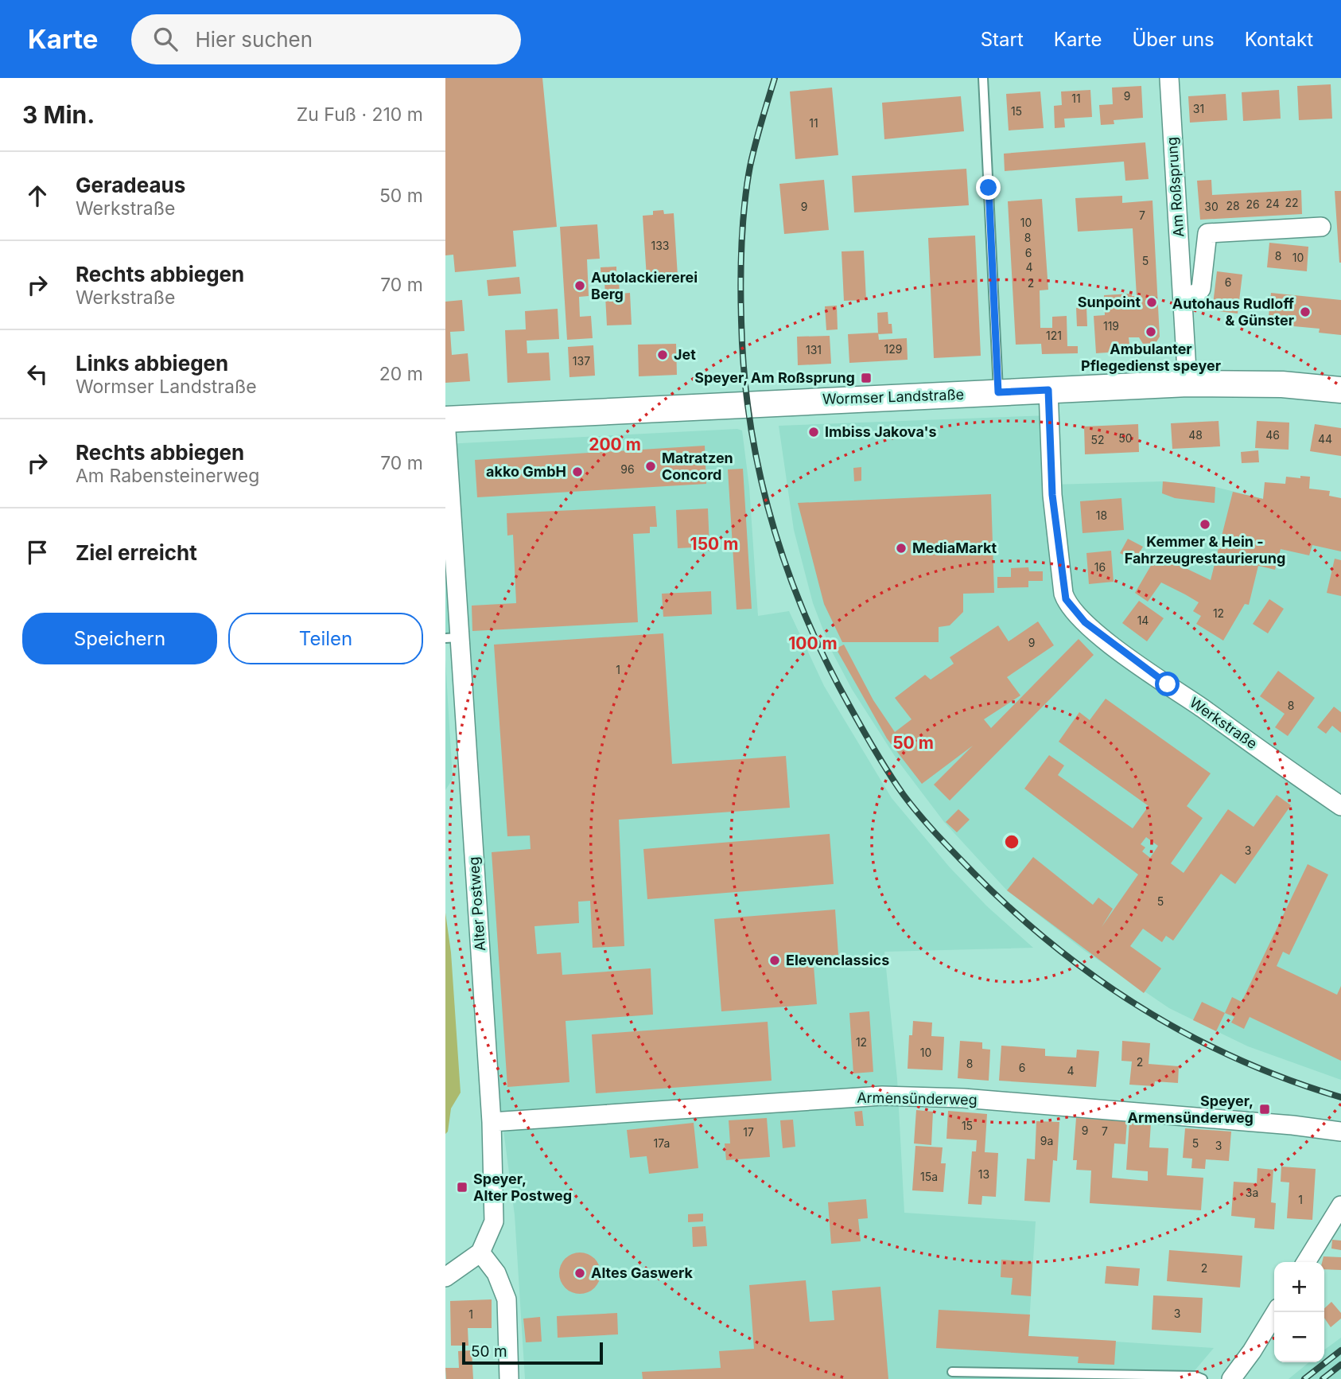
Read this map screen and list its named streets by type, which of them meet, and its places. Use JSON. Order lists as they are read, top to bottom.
{
  "streets": {
    "main road": ["Wormser Landstraße"],
    "street": [
      "Am Roßsprung",
      "Werkstraße",
      "Alter Postweg",
      "Armensünderweg"
    ]
  },
  "crossings": [
    ["Am Roßsprung", "Wormser Landstraße"],
    ["Wormser Landstraße", "Werkstraße"],
    ["Wormser Landstraße", "Alter Postweg"],
    ["Alter Postweg", "Armensünderweg"]
  ],
  "places": {
    "other": [
      "Autolackiererei Berg",
      "Sunpoint",
      "Autohaus Rudloff & Günster",
      "Ambulanter Pflegedienst speyer",
      "Jet",
      "Imbiss Jakova's",
      "Matratzen Concord",
      "akko GmbH",
      "Kemmer & Hein - Fahrzeugrestaurierung",
      "MediaMarkt",
      "Elevenclassics",
      "Altes Gaswerk"
    ],
    "transit": ["Speyer, Am Roßsprung", "Speyer, Armensünderweg", "Speyer, Alter Postweg"]
  },
  "house_numbers": [
    "9",
    "11",
    "31",
    "15",
    "11",
    "22",
    "24",
    "26",
    "28",
    "9",
    "30",
    "7",
    "10",
    "8",
    "133",
    "6",
    "8",
    "10",
    "5",
    "4",
    "6",
    "2",
    "119",
    "121",
    "129",
    "131",
    "137",
    "48",
    "46",
    "50",
    "44",
    "52",
    "96",
    "18",
    "16",
    "12",
    "14",
    "9",
    "1",
    "8",
    "3",
    "5",
    "12",
    "10",
    "2",
    "8",
    "6",
    "4",
    "15",
    "9",
    "7",
    "17",
    "9a",
    "17a",
    "5",
    "3",
    "13",
    "15a",
    "3a",
    "1",
    "2",
    "3",
    "1"
  ],
  "scale_bar": "50 m",
  "page": {
    "header": "Karte",
    "search": "Hier suchen",
    "nav": [
      "Start",
      "Karte",
      "Über uns",
      "Kontakt"
    ],
    "heading": ["3 Min.", "Zu Fuß · 210 m"],
    "list": [
      ["Geradeaus", "Werkstraße", "50 m"],
      ["Rechts abbiegen", "Werkstraße", "70 m"],
      ["Links abbiegen", "Wormser Landstraße", "20 m"],
      ["Rechts abbiegen", "Am Rabensteinerweg", "70 m"],
      "Ziel erreicht"
    ],
    "buttons": ["Speichern", "Teilen"],
    "map_buttons": ["+", "−"],
    "scale": "50 m"
  },
  "rings": [
    "200 m",
    "150 m",
    "100 m",
    "50 m"
  ]
}
